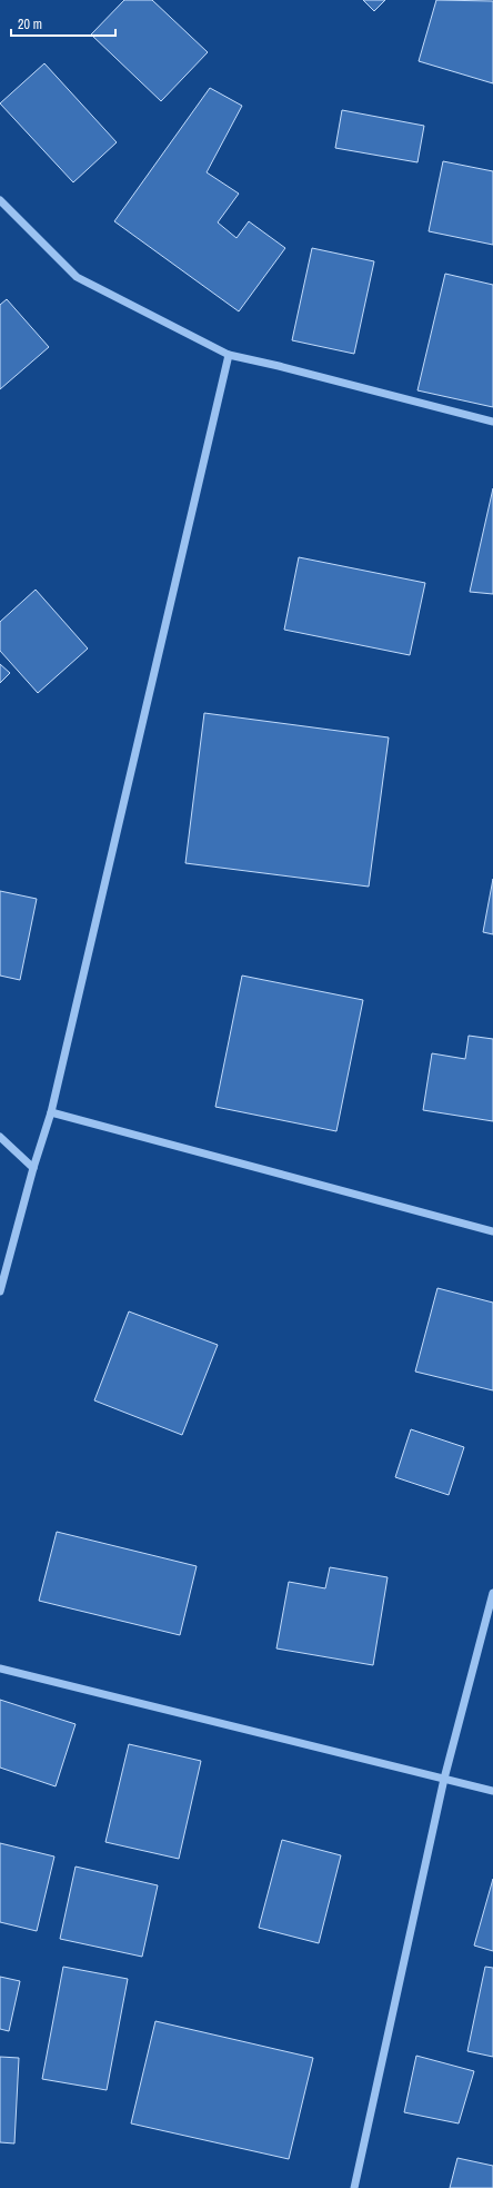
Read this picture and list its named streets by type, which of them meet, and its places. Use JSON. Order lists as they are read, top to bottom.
{
  "scale_bar": "20 m"
}
